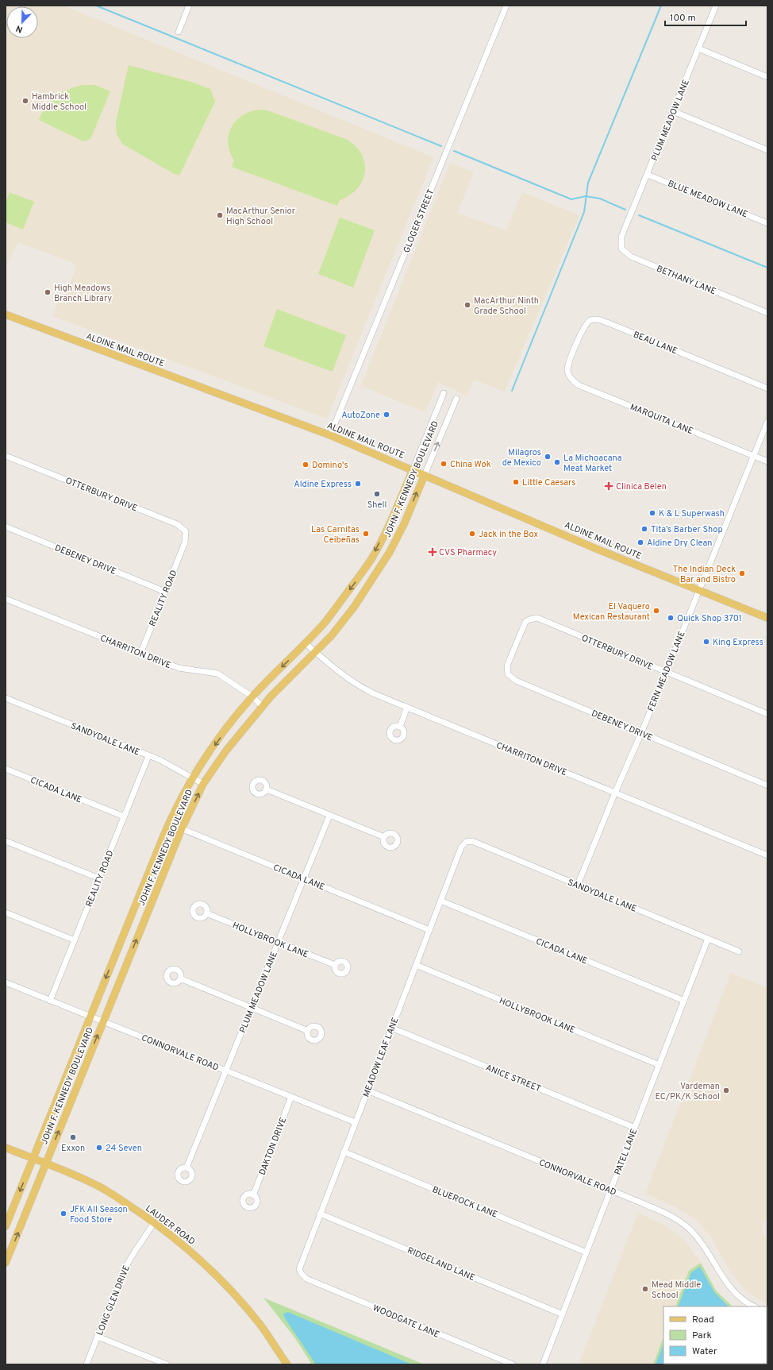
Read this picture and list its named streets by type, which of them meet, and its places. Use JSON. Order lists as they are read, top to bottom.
{
  "streets": {
    "main road": ["ALDINE MAIL ROUTE", "JOHN F. KENNEDY BOULEVARD", "LAUDER ROAD"],
    "street": [
      "PLUM MEADOW LANE",
      "BLUE MEADOW LANE",
      "GLOGER STREET",
      "BETHANY LANE",
      "BEAU LANE",
      "MARQUITA LANE",
      "OTTERBURY DRIVE",
      "DEBENEY DRIVE",
      "REALITY ROAD",
      "CHARRITON DRIVE",
      "FERN MEADOW LANE",
      "SANDYDALE LANE",
      "CICADA LANE",
      "HOLLYBROOK LANE",
      "CONNORVALE ROAD",
      "MEADOW LEAF LANE",
      "ANICE STREET",
      "DAKTON DRIVE",
      "PATEL LANE",
      "BLUEROCK LANE",
      "RIDGELAND LANE",
      "LONG GLEN DRIVE",
      "WOODGATE LANE"
    ]
  },
  "crossings": [
    ["PLUM MEADOW LANE", "BLUE MEADOW LANE"],
    ["PLUM MEADOW LANE", "BETHANY LANE"],
    ["PLUM MEADOW LANE", "CICADA LANE"],
    ["PLUM MEADOW LANE", "HOLLYBROOK LANE"],
    ["PLUM MEADOW LANE", "CONNORVALE ROAD"],
    ["GLOGER STREET", "ALDINE MAIL ROUTE"],
    ["BEAU LANE", "MARQUITA LANE"],
    ["ALDINE MAIL ROUTE", "JOHN F. KENNEDY BOULEVARD"],
    ["ALDINE MAIL ROUTE", "FERN MEADOW LANE"],
    ["MARQUITA LANE", "FERN MEADOW LANE"],
    ["JOHN F. KENNEDY BOULEVARD", "CHARRITON DRIVE"],
    ["JOHN F. KENNEDY BOULEVARD", "SANDYDALE LANE"],
    ["JOHN F. KENNEDY BOULEVARD", "CICADA LANE"],
    ["JOHN F. KENNEDY BOULEVARD", "CONNORVALE ROAD"],
    ["JOHN F. KENNEDY BOULEVARD", "LAUDER ROAD"],
    ["OTTERBURY DRIVE", "DEBENEY DRIVE"],
    ["OTTERBURY DRIVE", "REALITY ROAD"],
    ["OTTERBURY DRIVE", "FERN MEADOW LANE"],
    ["DEBENEY DRIVE", "REALITY ROAD"],
    ["DEBENEY DRIVE", "FERN MEADOW LANE"],
    ["REALITY ROAD", "CHARRITON DRIVE"],
    ["REALITY ROAD", "SANDYDALE LANE"],
    ["REALITY ROAD", "CICADA LANE"],
    ["REALITY ROAD", "CONNORVALE ROAD"],
    ["CHARRITON DRIVE", "FERN MEADOW LANE"],
    ["FERN MEADOW LANE", "SANDYDALE LANE"],
    ["SANDYDALE LANE", "MEADOW LEAF LANE"],
    ["SANDYDALE LANE", "PATEL LANE"],
    ["CICADA LANE", "MEADOW LEAF LANE"],
    ["CICADA LANE", "PATEL LANE"],
    ["HOLLYBROOK LANE", "MEADOW LEAF LANE"],
    ["HOLLYBROOK LANE", "PATEL LANE"],
    ["CONNORVALE ROAD", "MEADOW LEAF LANE"],
    ["CONNORVALE ROAD", "DAKTON DRIVE"],
    ["CONNORVALE ROAD", "PATEL LANE"],
    ["MEADOW LEAF LANE", "ANICE STREET"],
    ["MEADOW LEAF LANE", "BLUEROCK LANE"],
    ["MEADOW LEAF LANE", "RIDGELAND LANE"],
    ["MEADOW LEAF LANE", "WOODGATE LANE"],
    ["ANICE STREET", "PATEL LANE"],
    ["PATEL LANE", "BLUEROCK LANE"],
    ["PATEL LANE", "RIDGELAND LANE"],
    ["LAUDER ROAD", "LONG GLEN DRIVE"]
  ],
  "places": {
    "other": [
      "Hambrick Middle School",
      "MacArthur Senior High School",
      "High Meadows Branch Library",
      "MacArthur Ninth Grade School",
      "AutoZone",
      "Milagros de Mexico",
      "La Michoacana Meat Market",
      "China Wok",
      "Domino's",
      "Little Caesars",
      "Aldine Express",
      "Shell",
      "K & L Superwash",
      "Tita’s Barber Shop",
      "Las Carnitas Ceibeñas",
      "Jack in the Box",
      "Aldine Dry Clean",
      "The Indian Deck Bar and Bistro",
      "El Vaquero Mexican Restaurant",
      "Quick Shop 3701",
      "King Express",
      "Vardeman EC/PK/K School",
      "Exxon",
      "24 Seven",
      "JFK All Season Food Store",
      "Mead Middle School"
    ],
    "health": ["Clinica Belen", "CVS Pharmacy"]
  },
  "legend": ["Road", "Park", "Water"],
  "scale_bar": "100 m",
  "north": "bottom left"
}
